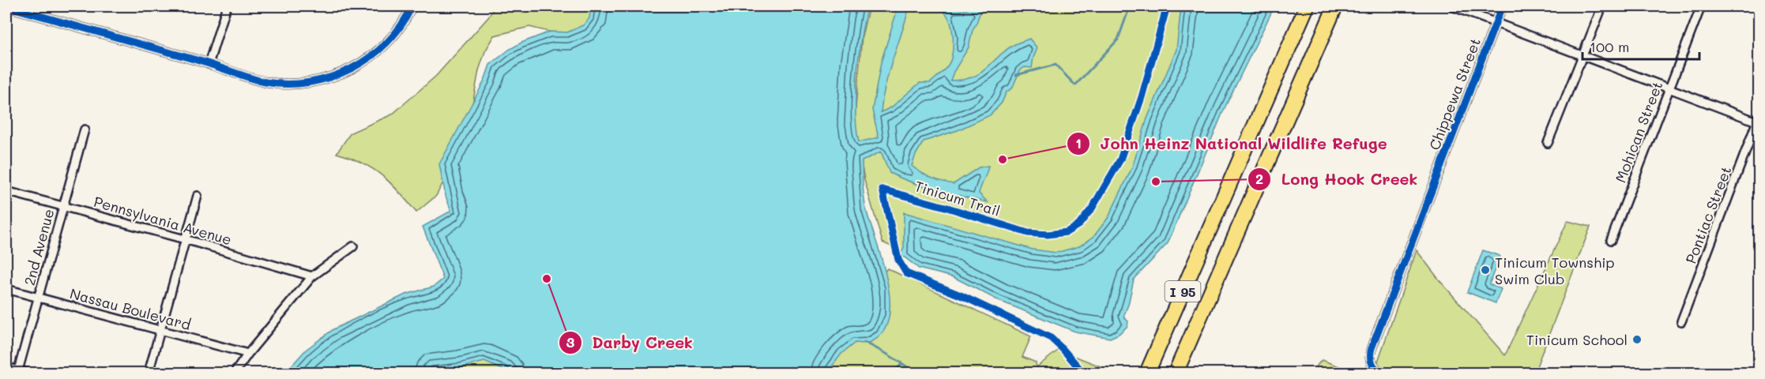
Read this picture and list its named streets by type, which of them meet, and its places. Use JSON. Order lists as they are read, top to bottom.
{
  "streets": {
    "highway": ["I 95"],
    "street": [
      "Chippewa Street",
      "Mohican Street",
      "Pontiac Street",
      "Pennsylvania Avenue",
      "2nd Avenue",
      "Nassau Boulevard"
    ],
    "cycle path": ["Tinicum Trail"]
  },
  "crossings": [
    ["Pennsylvania Avenue", "2nd Avenue"],
    ["2nd Avenue", "Nassau Boulevard"]
  ],
  "places": [
    "John Heinz National Wildlife Refuge",
    "Long Hook Creek",
    "Tinicum Township Swim Club",
    "Darby Creek",
    "Tinicum School"
  ],
  "scale_bar": "100 m"
}
